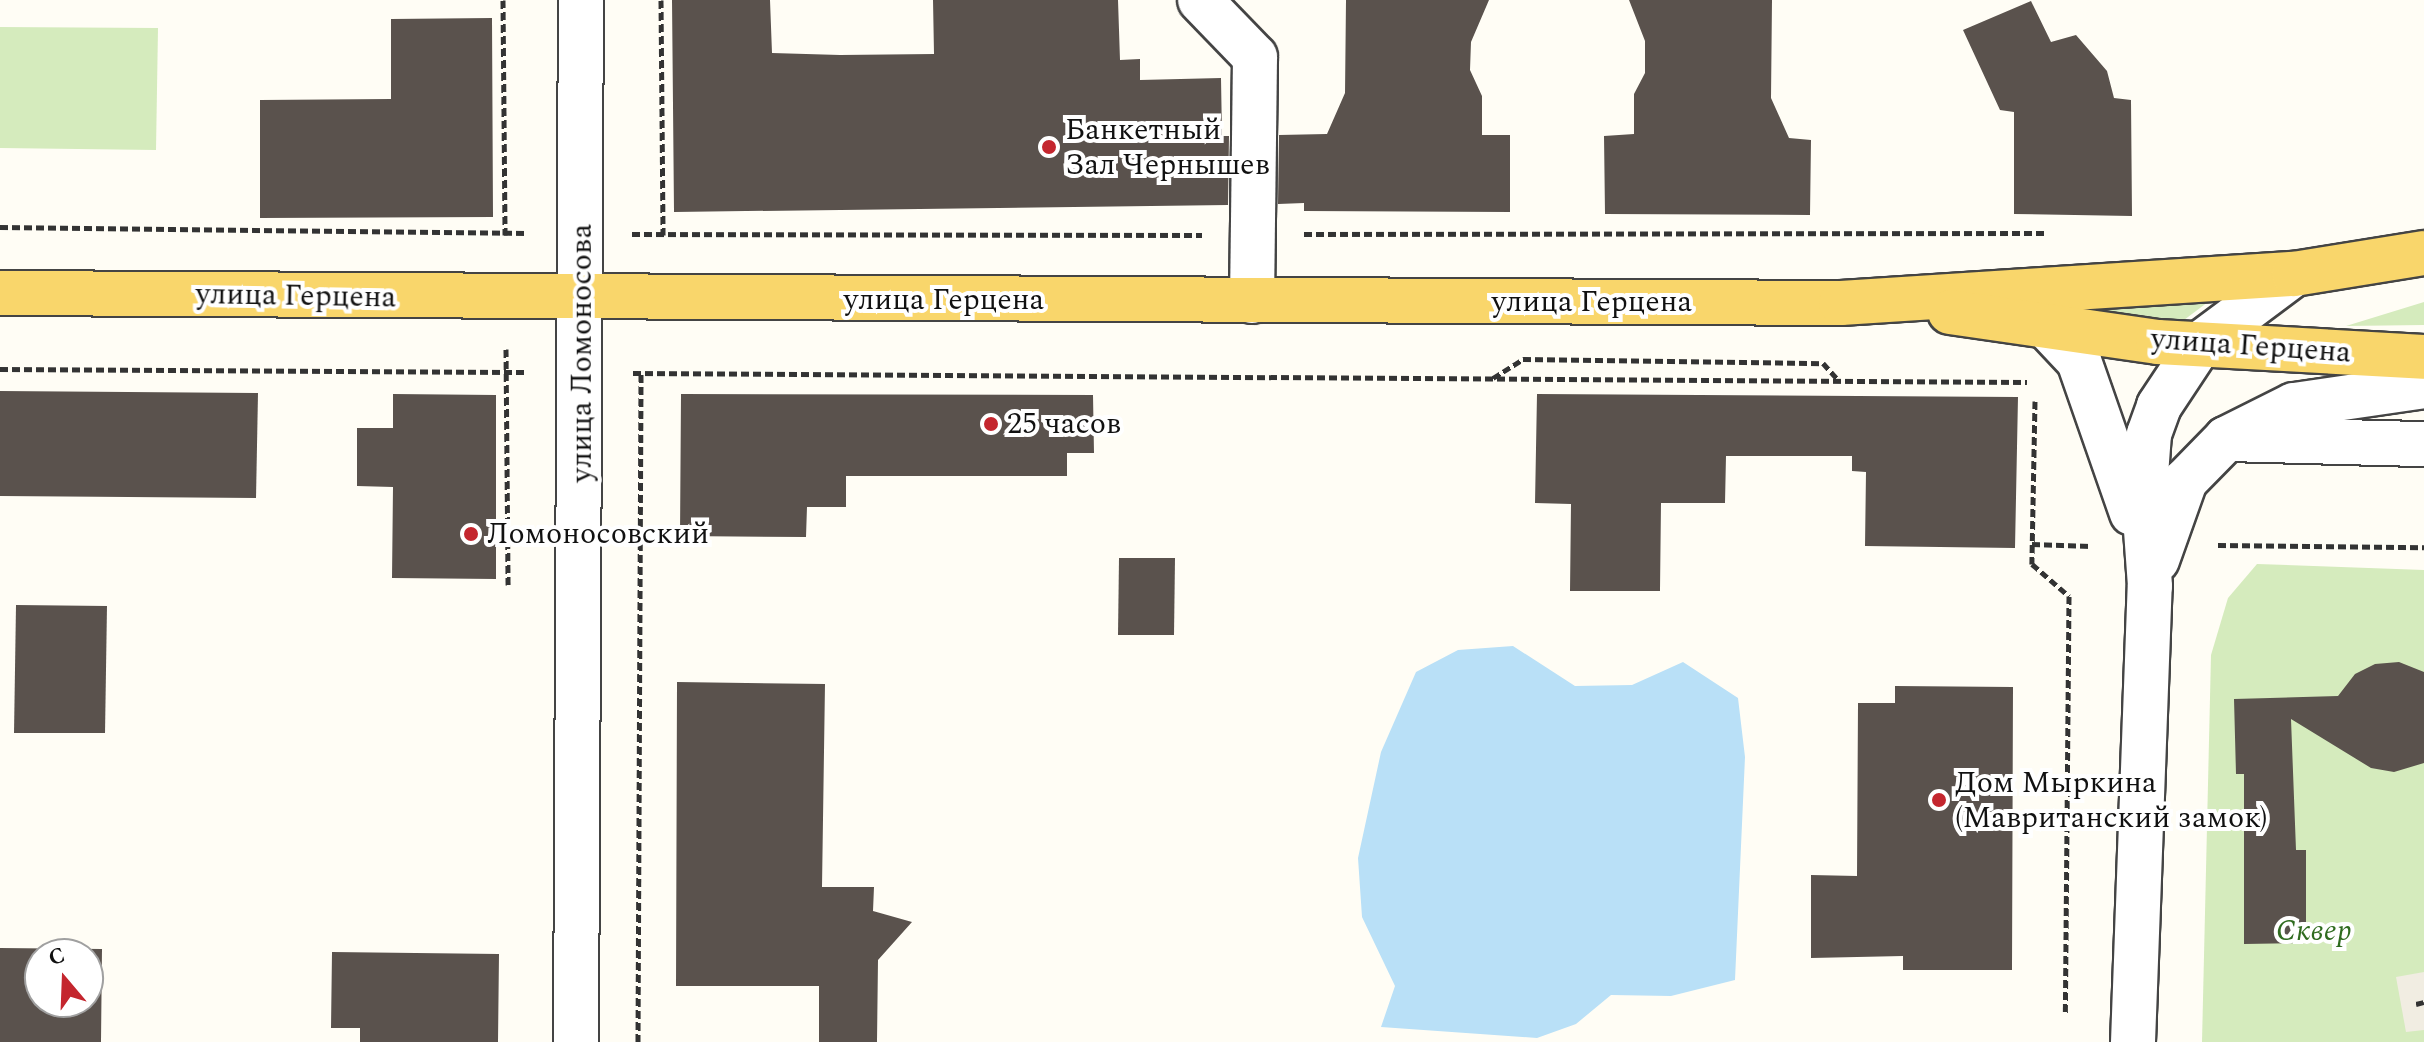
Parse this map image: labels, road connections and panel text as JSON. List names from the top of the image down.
{
  "streets": {
    "main road": ["улица Герцена"],
    "street": ["улица Ломоносова"]
  },
  "crossings": [
    ["улица Герцена", "улица Ломоносова"]
  ],
  "parks": ["Сквер"],
  "places": [
    "Банкетный Зал Чернышев",
    "25 часов",
    "Ломоносовский",
    "Дом Мыркина (Мавританский замок)"
  ],
  "north": "top"
}
